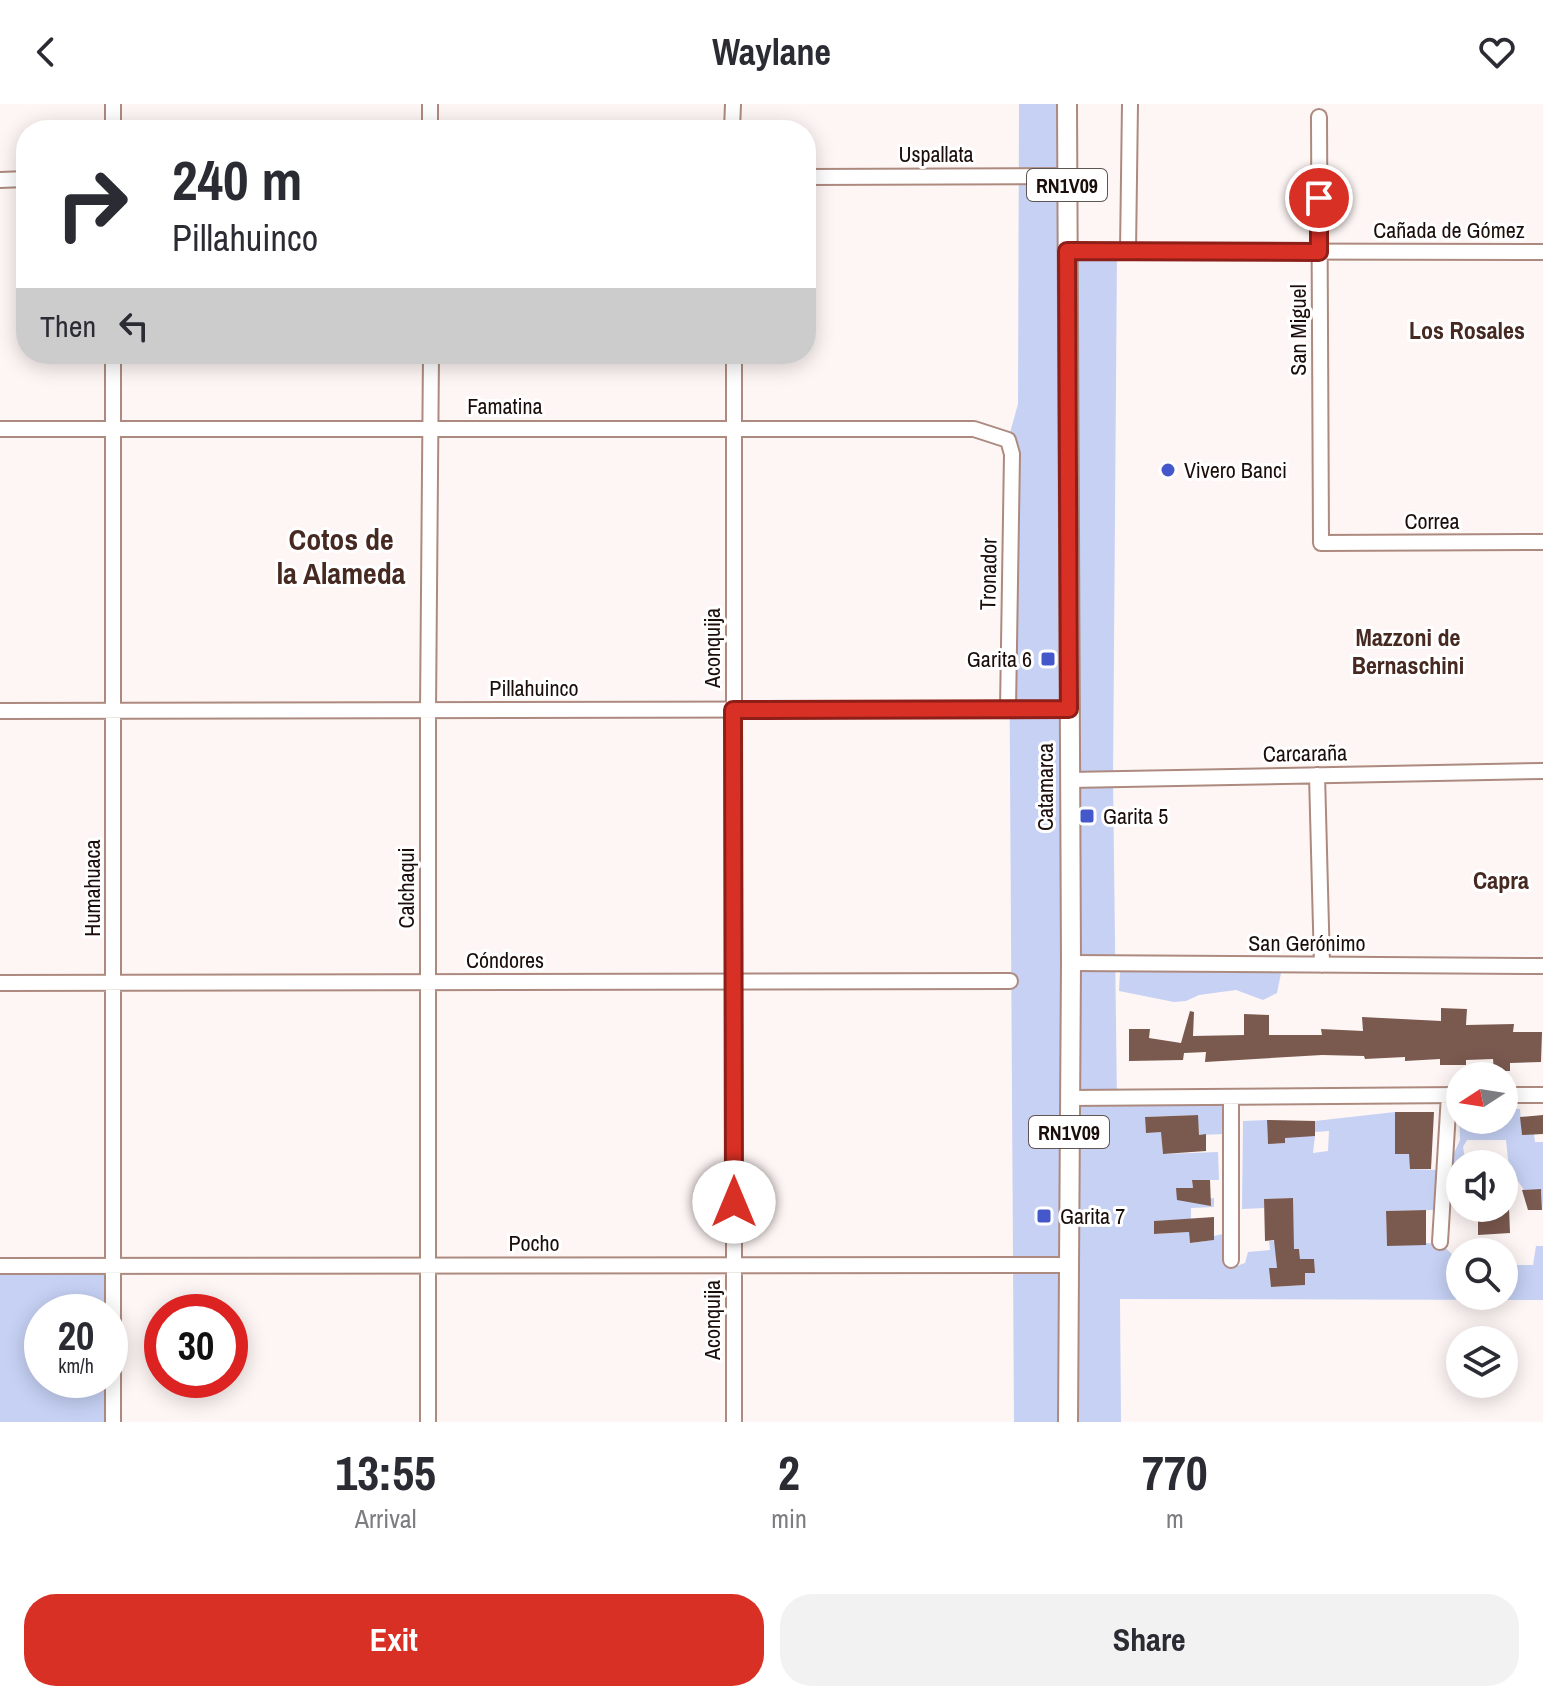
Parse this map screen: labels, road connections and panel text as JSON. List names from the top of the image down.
{
  "streets": {
    "main road": ["RN1V09", "Catamarca"],
    "street": [
      "Uspallata",
      "Cañada de Gómez",
      "San Miguel",
      "Famatina",
      "Correa",
      "Tronador",
      "Aconquija",
      "Pillahuinco",
      "Carcaraña",
      "Humahuaca",
      "Calchaqui",
      "San Gerónimo",
      "Cóndores",
      "Pocho"
    ]
  },
  "crossings": [
    ["Uspallata", "Catamarca"],
    ["Cañada de Gómez", "San Miguel"],
    ["Cañada de Gómez", "Catamarca"],
    ["San Miguel", "Correa"],
    ["Famatina", "Tronador"],
    ["Famatina", "Aconquija"],
    ["Famatina", "Humahuaca"],
    ["Famatina", "Calchaqui"],
    ["Tronador", "Pillahuinco"],
    ["Aconquija", "Pillahuinco"],
    ["Aconquija", "Cóndores"],
    ["Aconquija", "Pocho"],
    ["Pillahuinco", "Catamarca"],
    ["Pillahuinco", "Humahuaca"],
    ["Pillahuinco", "Calchaqui"],
    ["Carcaraña", "Catamarca"],
    ["Catamarca", "San Gerónimo"],
    ["Catamarca", "Pocho"],
    ["Humahuaca", "Cóndores"],
    ["Humahuaca", "Pocho"],
    ["Calchaqui", "Cóndores"],
    ["Calchaqui", "Pocho"]
  ],
  "districts": [
    "Los Rosales",
    "Cotos de la Alameda",
    "Mazzoni de Bernaschini",
    "Capra"
  ],
  "places": {
    "other": ["Vivero Banci"],
    "transit": ["Garita 6", "Garita 5", "Garita 7"]
  },
  "north": "left",
  "page": {
    "header": "Waylane",
    "turn": ["240 m", "Pillahuinco"],
    "then": "Then",
    "speed": "20 km/h",
    "limit": "30",
    "eta": [
      "13:55",
      "Arrival",
      "2",
      "min",
      "770",
      "m"
    ],
    "buttons": ["Exit", "Share"]
  }
}
